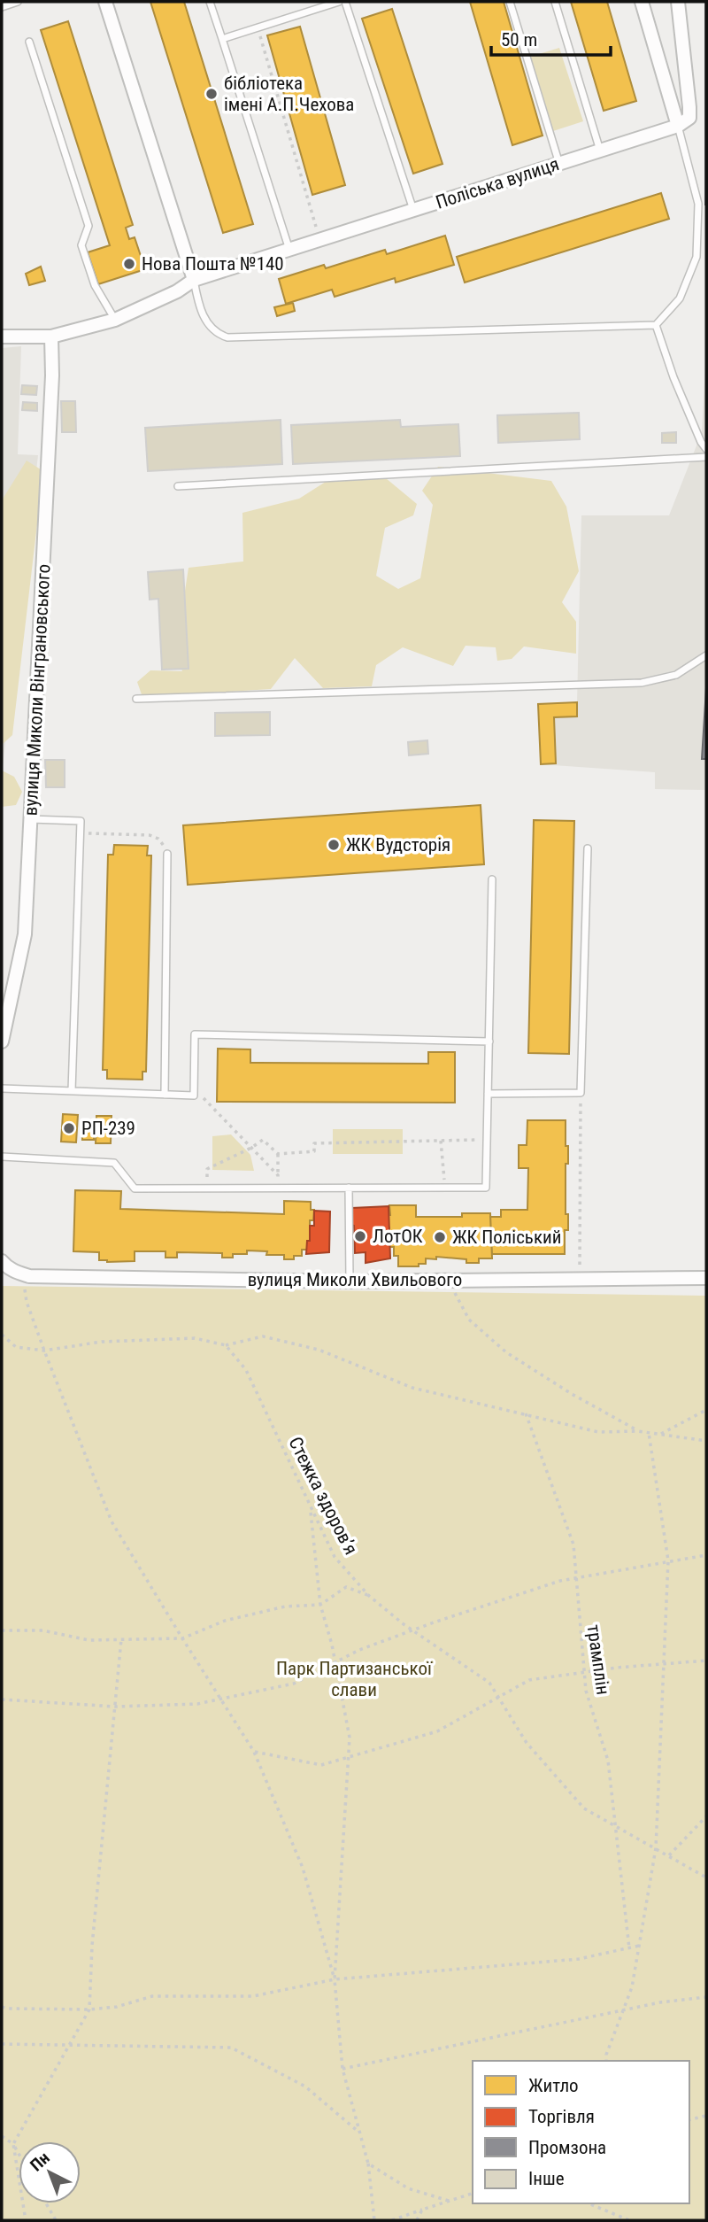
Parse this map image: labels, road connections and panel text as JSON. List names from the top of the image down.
{
  "streets": {
    "street": ["Поліська вулиця", "вулиця Миколи Вінграновського", "вулиця Миколи Хвильового"],
    "path": ["Стежка здоров’я", "трамплін"]
  },
  "crossings": [
    ["Поліська вулиця", "вулиця Миколи Вінграновського"],
    ["Стежка здоров’я", "трамплін"]
  ],
  "parks": ["Парк Партизанської слави"],
  "places": [
    "бібліотека імені А.П.Чехова",
    "Нова Пошта №140",
    "ЖК Вудсторія",
    "РП-239",
    "ЛотОК",
    "ЖК Поліський"
  ],
  "legend": [
    "Житло",
    "Торгівля",
    "Промзона",
    "Інше"
  ],
  "scale_bar": "50 m",
  "north": "top left"
}
